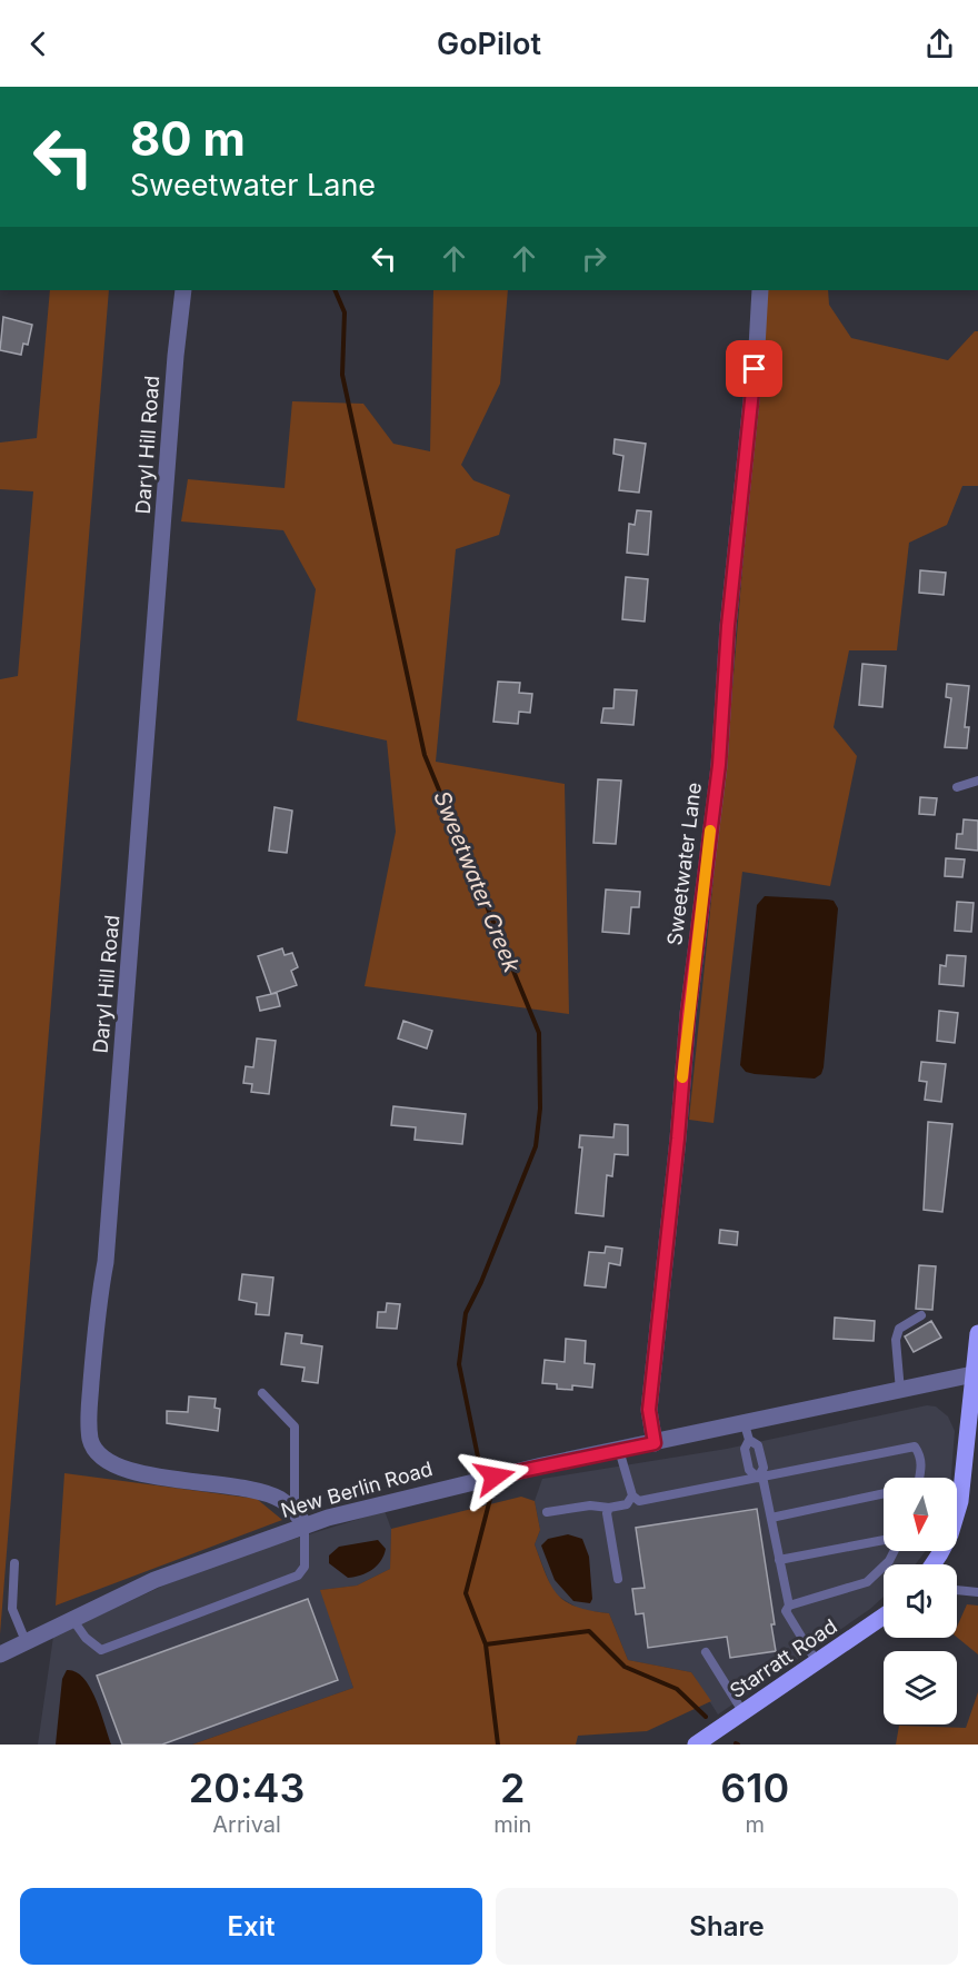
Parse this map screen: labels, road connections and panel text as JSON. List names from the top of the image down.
{
  "streets": {
    "main road": ["Starratt Road"],
    "street": ["Daryl Hill Road", "Sweetwater Lane", "New Berlin Road"]
  },
  "crossings": [
    ["Daryl Hill Road", "New Berlin Road"],
    ["Sweetwater Lane", "New Berlin Road"]
  ],
  "water": ["Sweetwater Creek"],
  "north": "bottom",
  "page": {
    "header": "GoPilot",
    "turn": ["80 m", "Sweetwater Lane"],
    "eta": [
      "20:43",
      "Arrival",
      "2",
      "min",
      "610",
      "m"
    ],
    "buttons": ["Exit", "Share"]
  }
}
